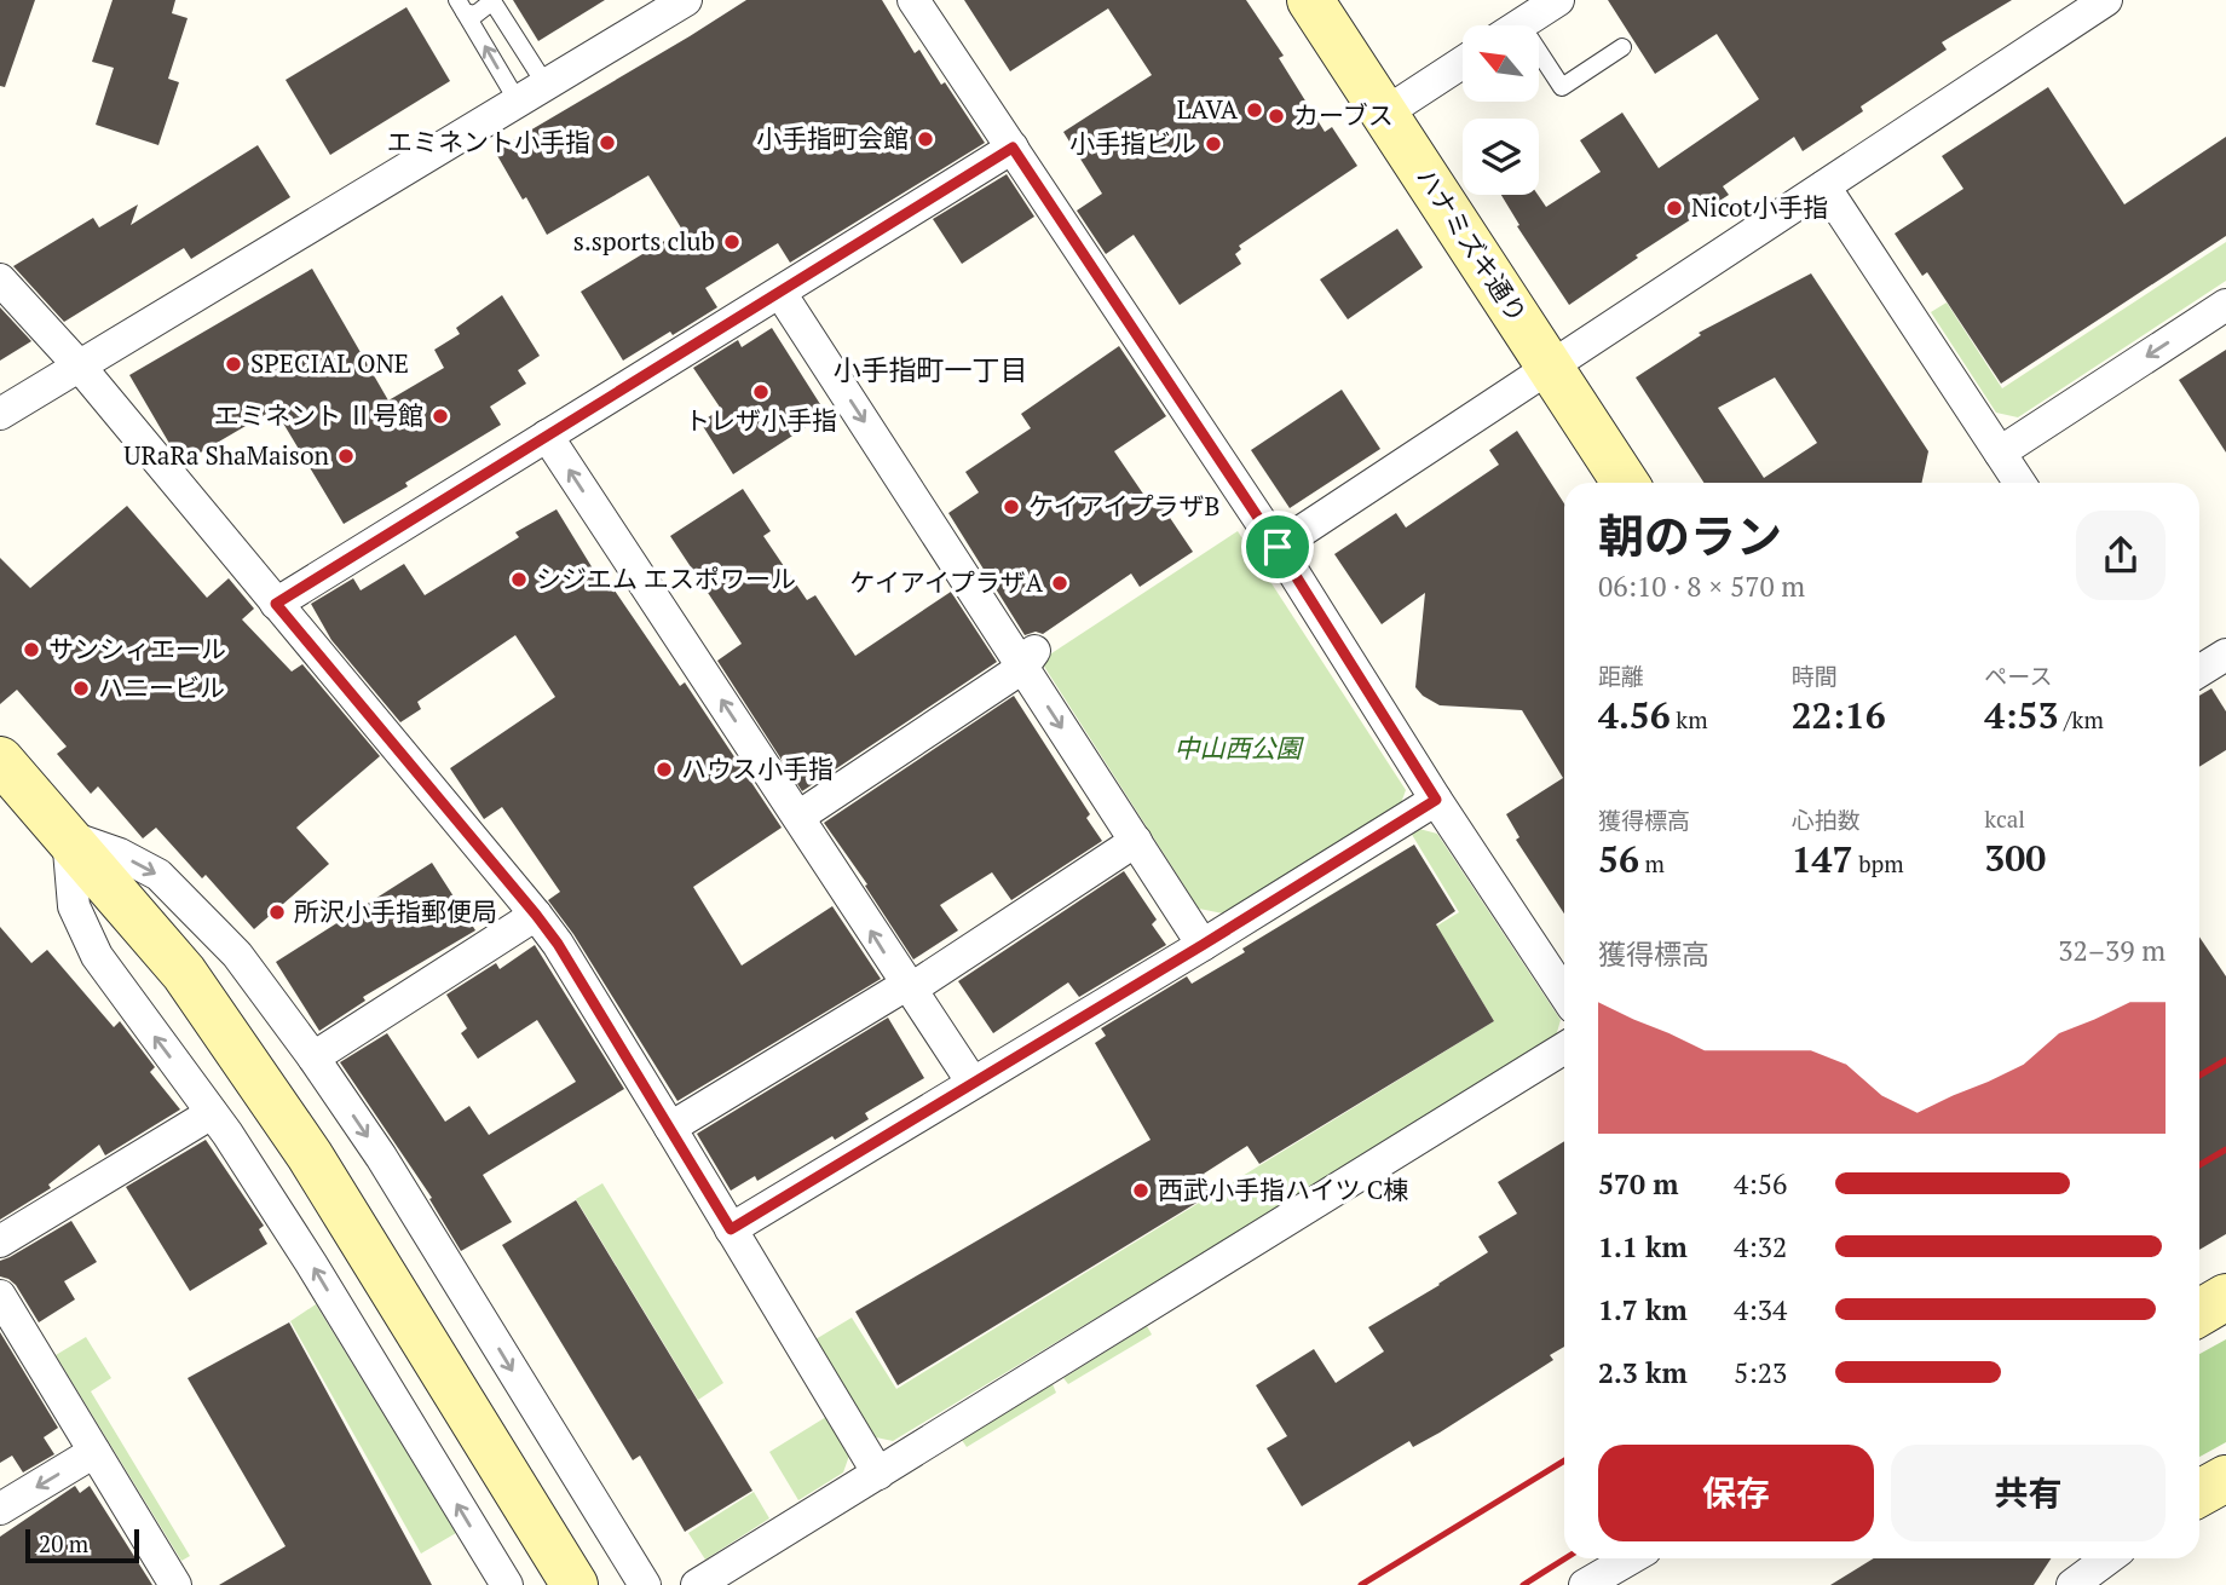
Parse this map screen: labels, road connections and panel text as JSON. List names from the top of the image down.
{
  "streets": {
    "street": ["ハナミズキ通り"]
  },
  "districts": ["小手指町一丁目"],
  "parks": ["中山西公園"],
  "places": [
    "LAVA",
    "カーブス",
    "小手指町会館",
    "エミネント小手指",
    "小手指ビル",
    "Nicot小手指",
    "s.sports club",
    "SPECIAL ONE",
    "トレザ小手指",
    "エミネント Ⅱ号館",
    "URaRa ShaMaison",
    "ケイアイプラザB",
    "シジエム エスポワール",
    "ケイアイプラザA",
    "サンシィエール",
    "ハニービル",
    "ハウス小手指",
    "所沢小手指郵便局",
    "西武小手指ハイツ C棟"
  ],
  "scale_bar": "20 m",
  "north": "top left",
  "page": {
    "heading": ["朝のラン", "06:10 · 8 × 570 m"],
    "stats": [
      ["距離", "4.56 km"],
      ["時間", "22:16"],
      ["ペース", "4:53 /km"],
      ["獲得標高", "56 m"],
      ["心拍数", "147 bpm"],
      ["kcal", "300"]
    ],
    "chart": ["獲得標高", "32–39 m"],
    "list": [
      {
        "name": "570 m",
        "note": "4:56"
      },
      {
        "name": "1.1 km",
        "note": "4:32"
      },
      {
        "name": "1.7 km",
        "note": "4:34"
      },
      {
        "name": "2.3 km",
        "note": "5:23"
      }
    ],
    "buttons": ["保存", "共有"],
    "scale": "20 m"
  }
}
